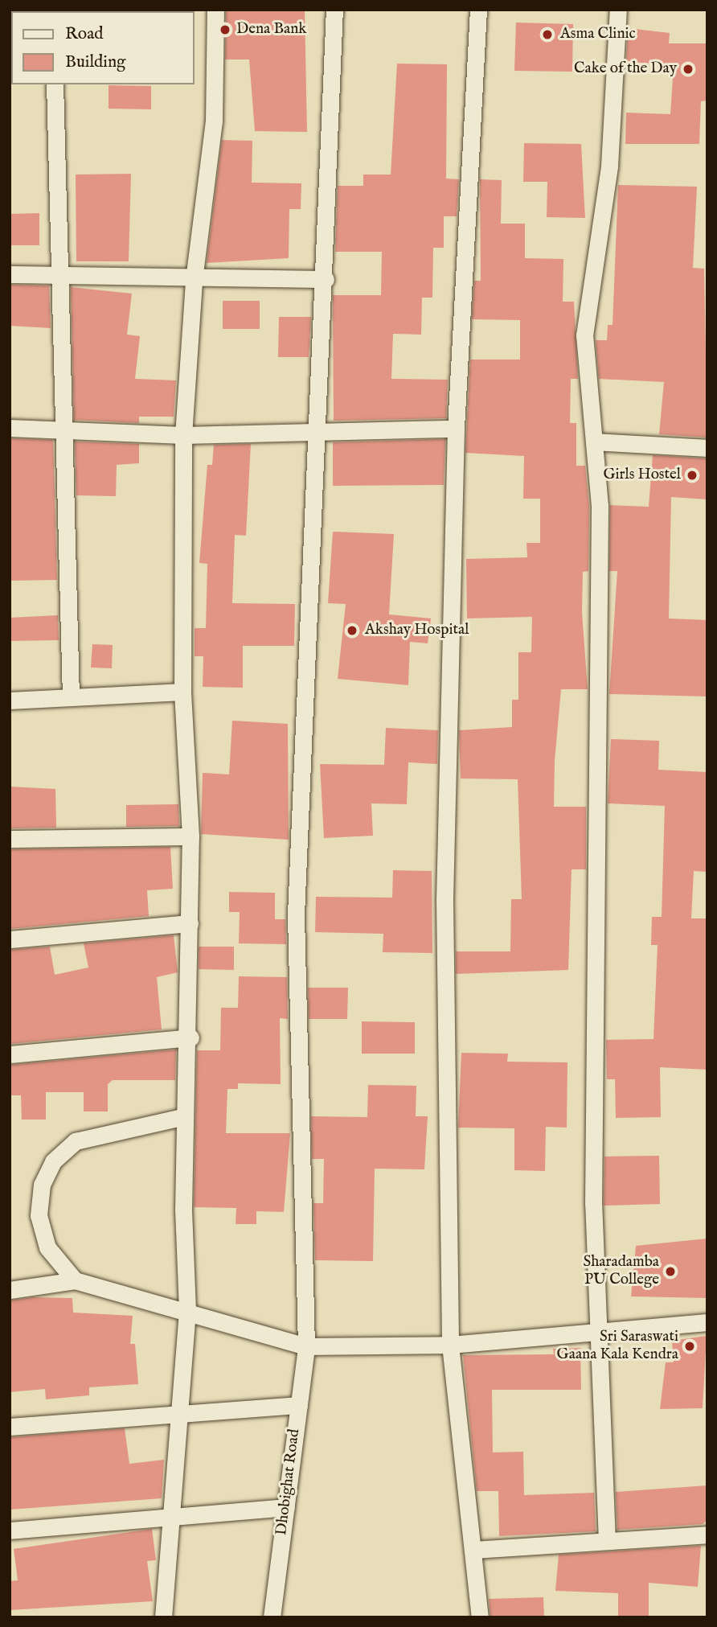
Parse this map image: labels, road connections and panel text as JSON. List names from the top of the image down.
{
  "streets": {
    "street": ["Dhobighat Road"]
  },
  "places": [
    "Dena Bank",
    "Asma Clinic",
    "Cake of the Day",
    "Girls Hostel",
    "Akshay Hospital",
    "Sharadamba PU College",
    "Sri Saraswati Gaana Kala Kendra"
  ],
  "legend": ["Road", "Building"]
}
